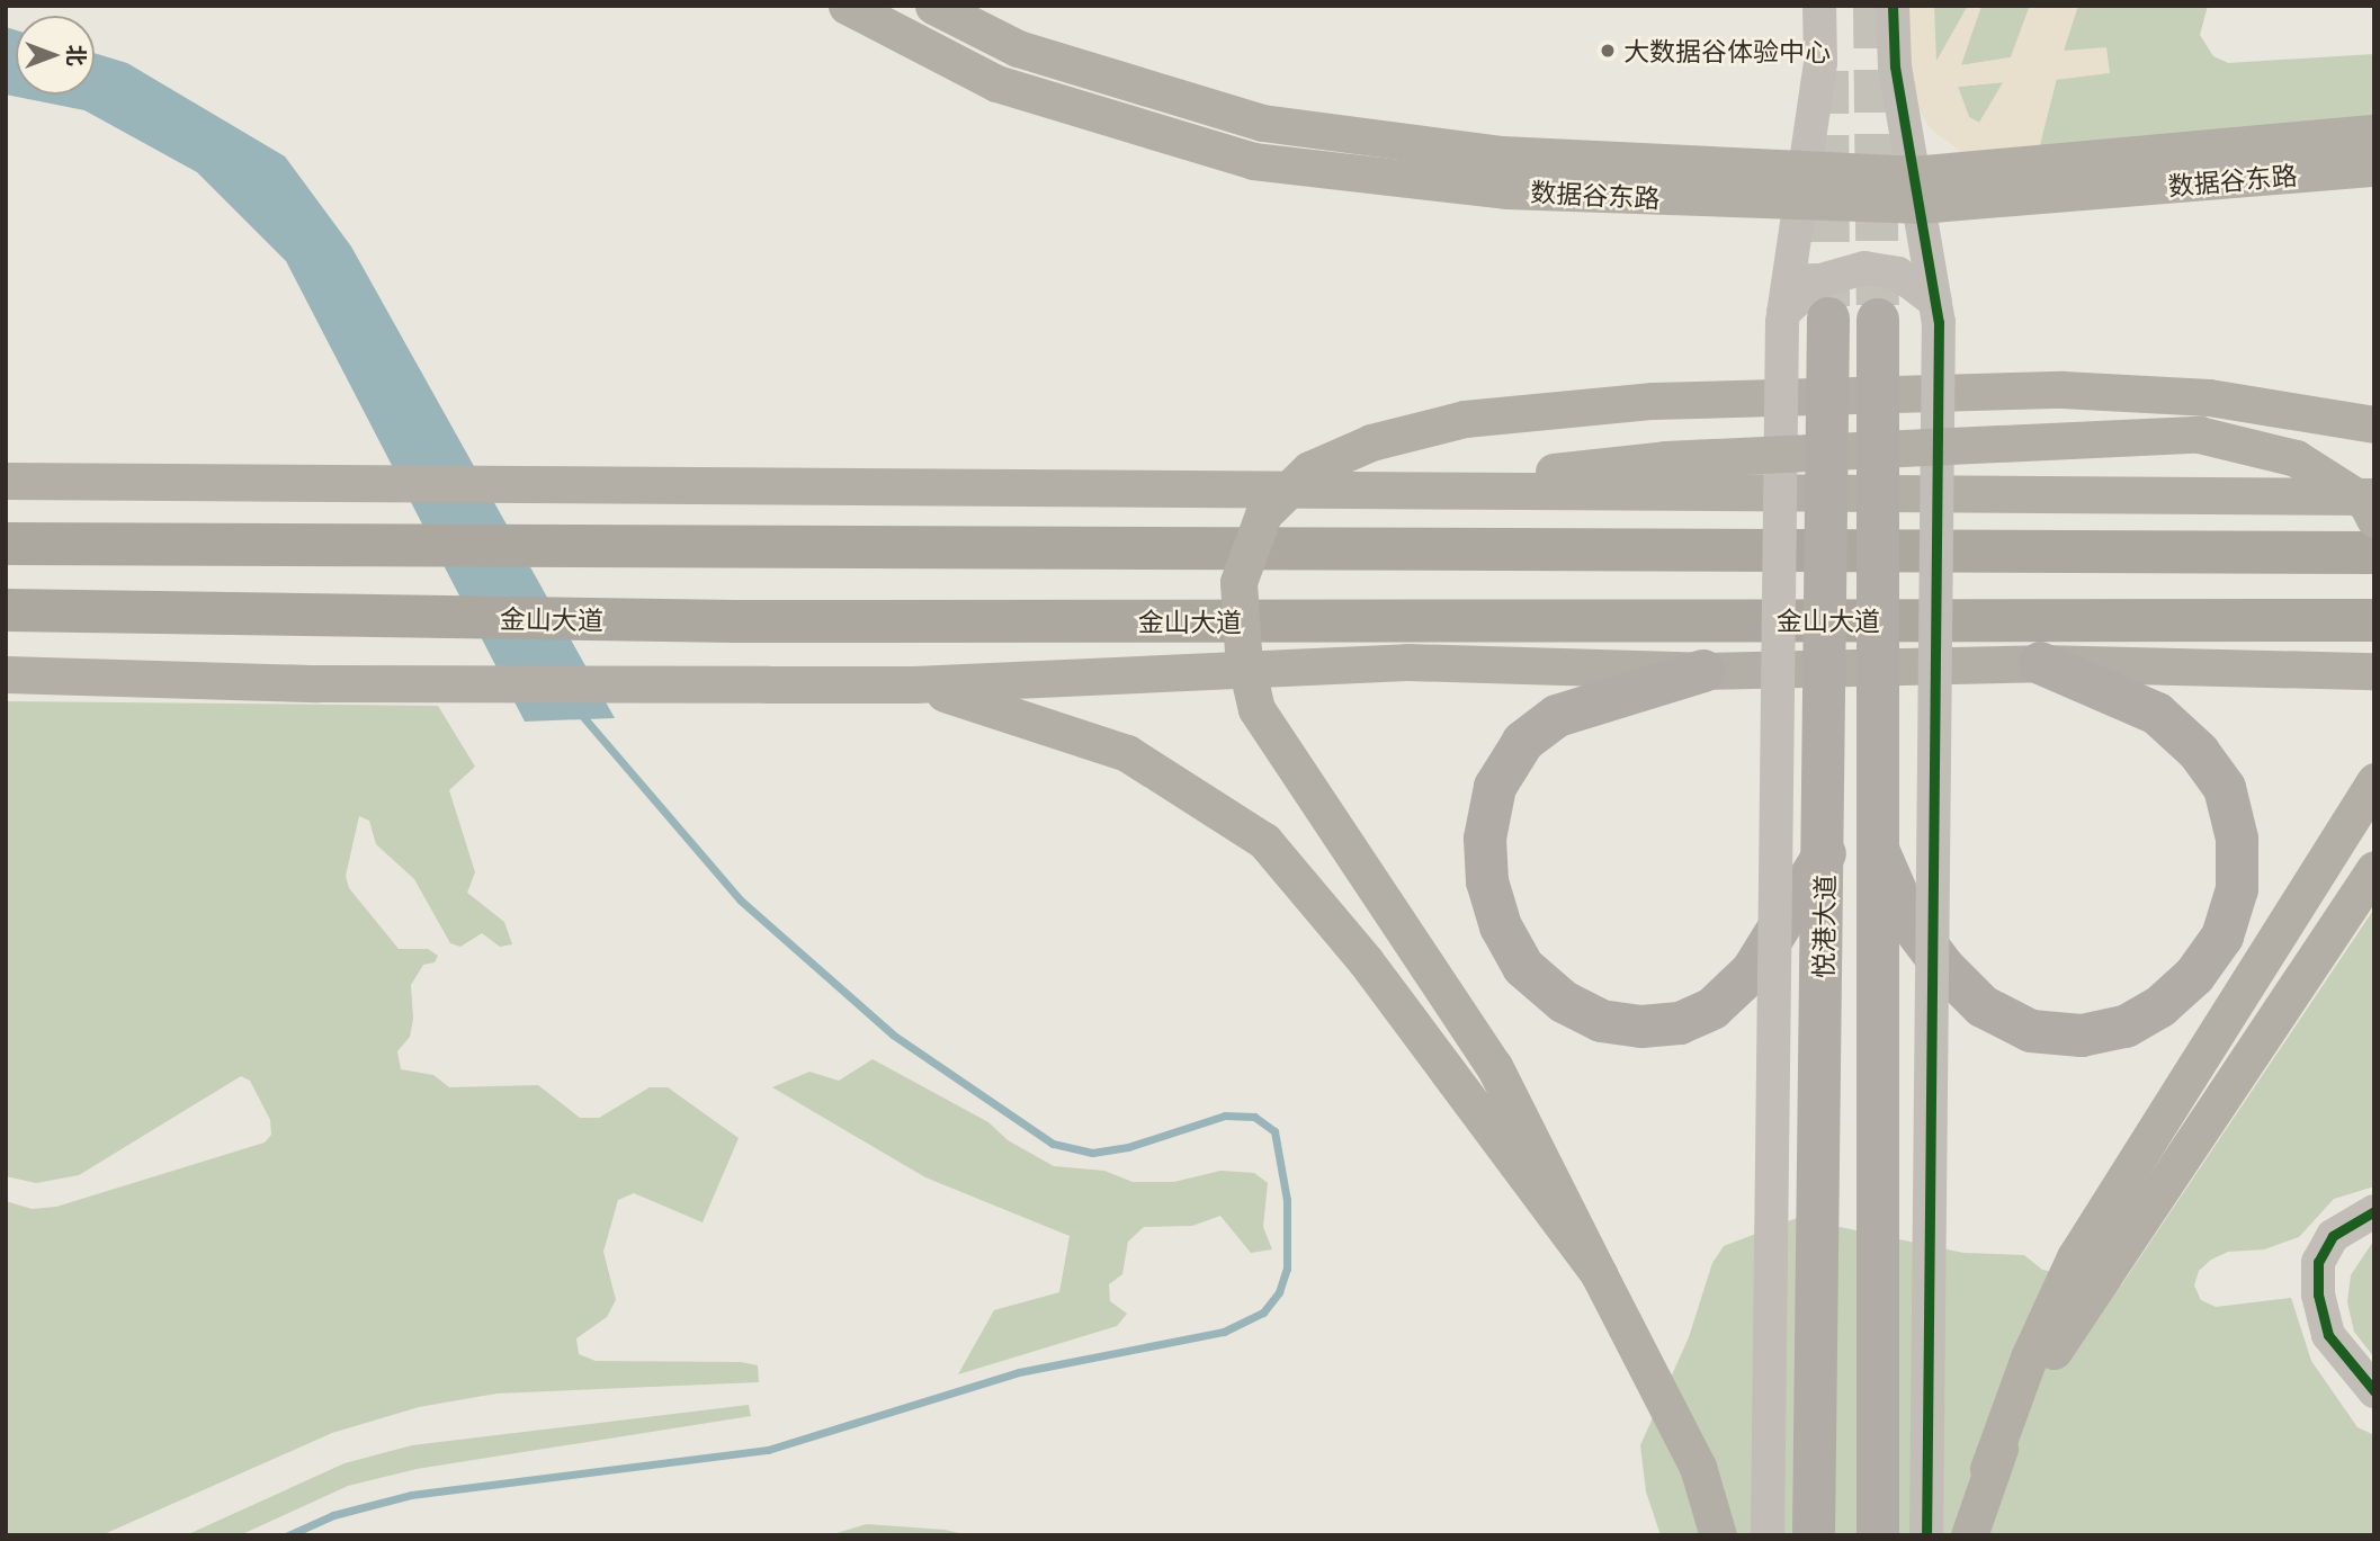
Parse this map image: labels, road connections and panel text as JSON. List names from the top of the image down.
{
  "streets": {
    "highway": ["金山大道"],
    "main road": ["数据谷东路", "悦港大道"]
  },
  "places": ["大数据谷体验中心"],
  "north": "right"
}
